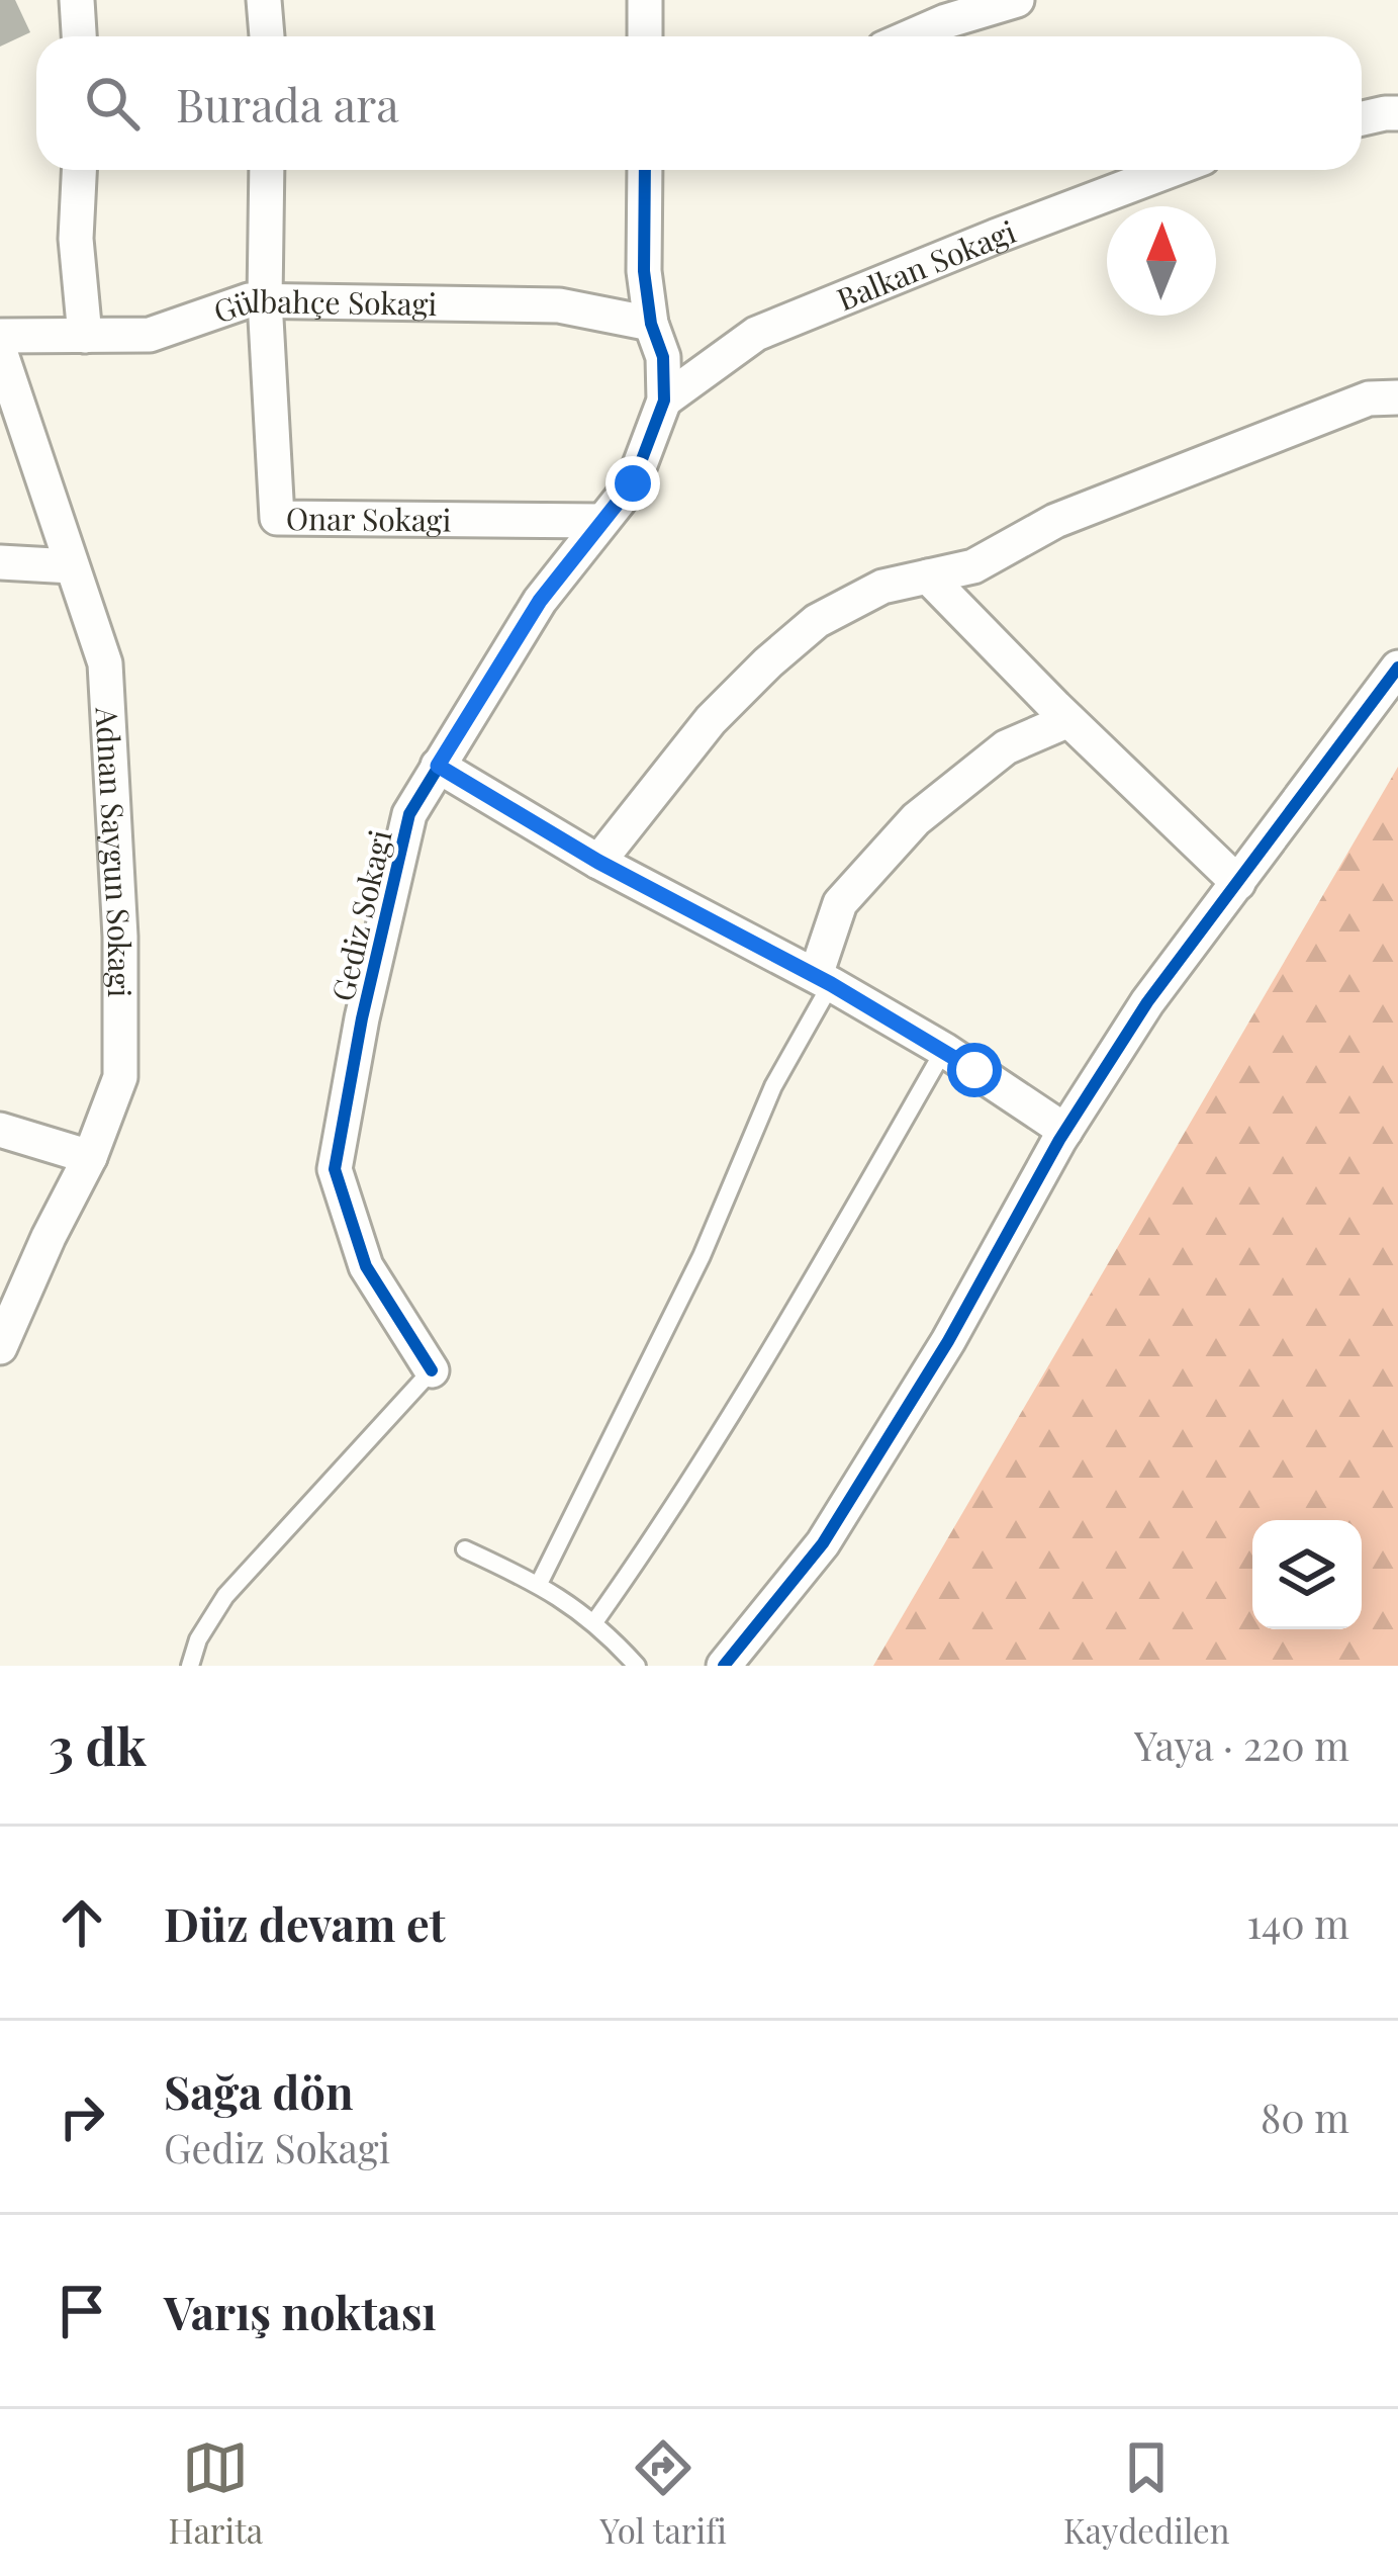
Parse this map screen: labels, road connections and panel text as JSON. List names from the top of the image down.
{
  "streets": {
    "street": [
      "Balkan Sokagi",
      "Gülbahçe Sokagi",
      "Onar Sokagi",
      "Adnan Saygun Sokagi",
      "Gediz Sokagi"
    ]
  },
  "crossings": [
    ["Balkan Sokagi", "Gediz Sokagi"],
    ["Gülbahçe Sokagi", "Onar Sokagi"],
    ["Gülbahçe Sokagi", "Gediz Sokagi"],
    ["Onar Sokagi", "Gediz Sokagi"]
  ],
  "north": "top",
  "page": {
    "search": "Burada ara",
    "heading": ["3 dk", "Yaya · 220 m"],
    "list": [
      ["Düz devam et", "140 m"],
      ["Sağa dön", "Gediz Sokagi", "80 m"],
      "Varış noktası"
    ],
    "nav": ["Harita", "Yol tarifi", "Kaydedilen"]
  }
}
